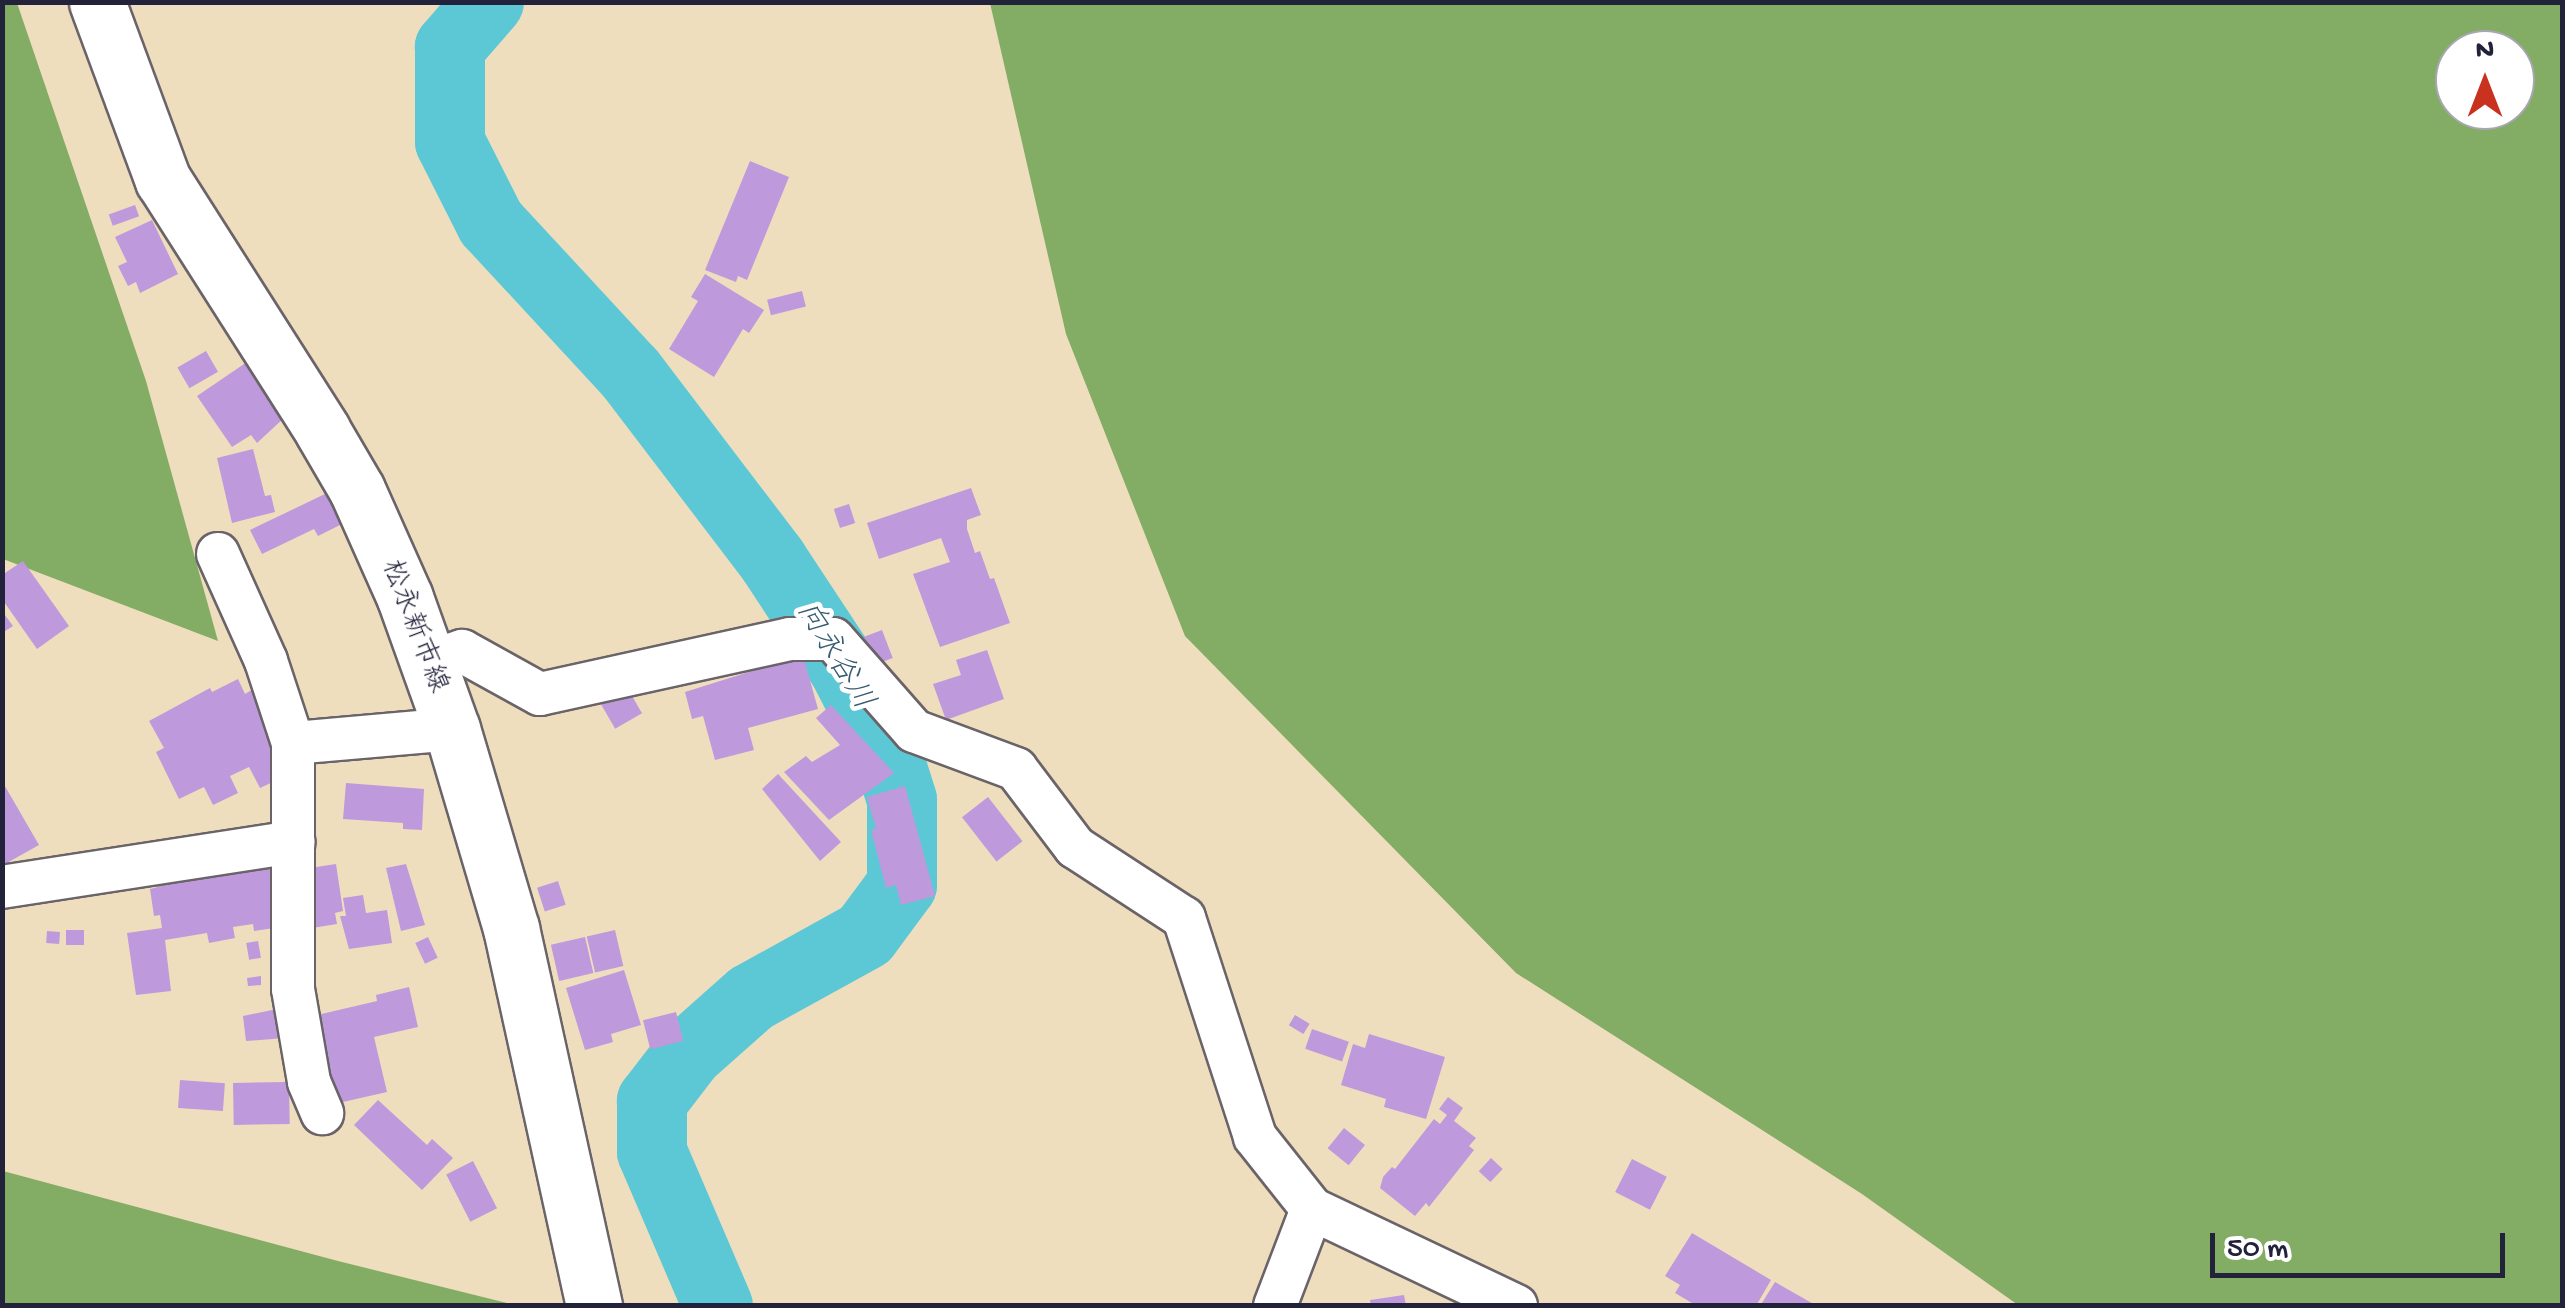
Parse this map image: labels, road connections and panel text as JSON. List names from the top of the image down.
{
  "streets": {
    "main road": ["松永新市線"]
  },
  "water": ["向永谷川"],
  "scale_bar": "50 m",
  "north": "top"
}
